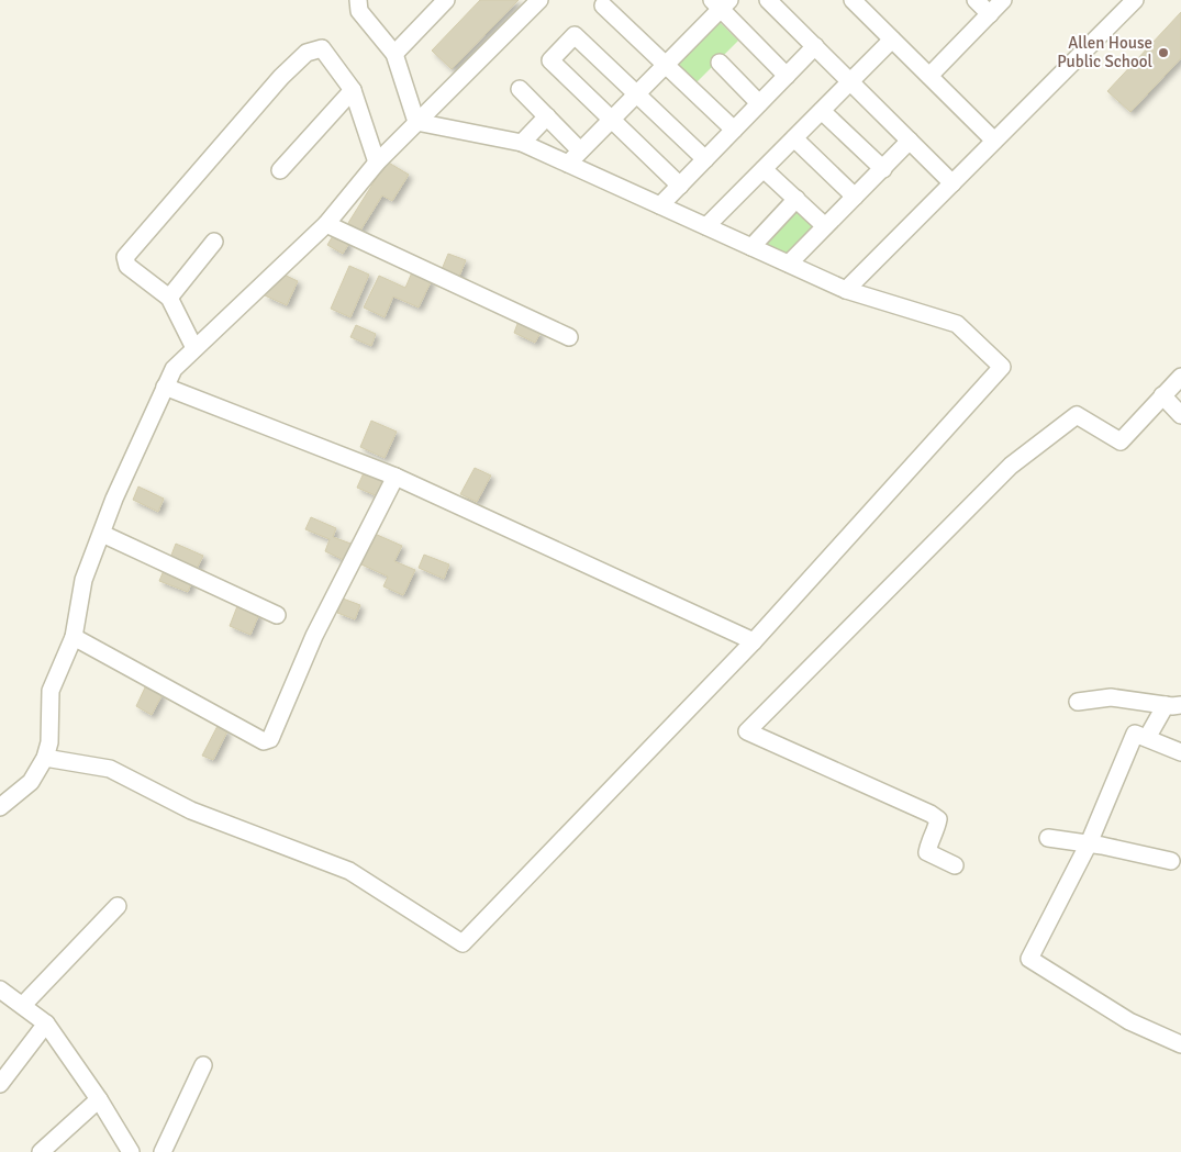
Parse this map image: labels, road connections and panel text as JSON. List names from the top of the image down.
{
  "places": ["Allen House Public School"]
}
